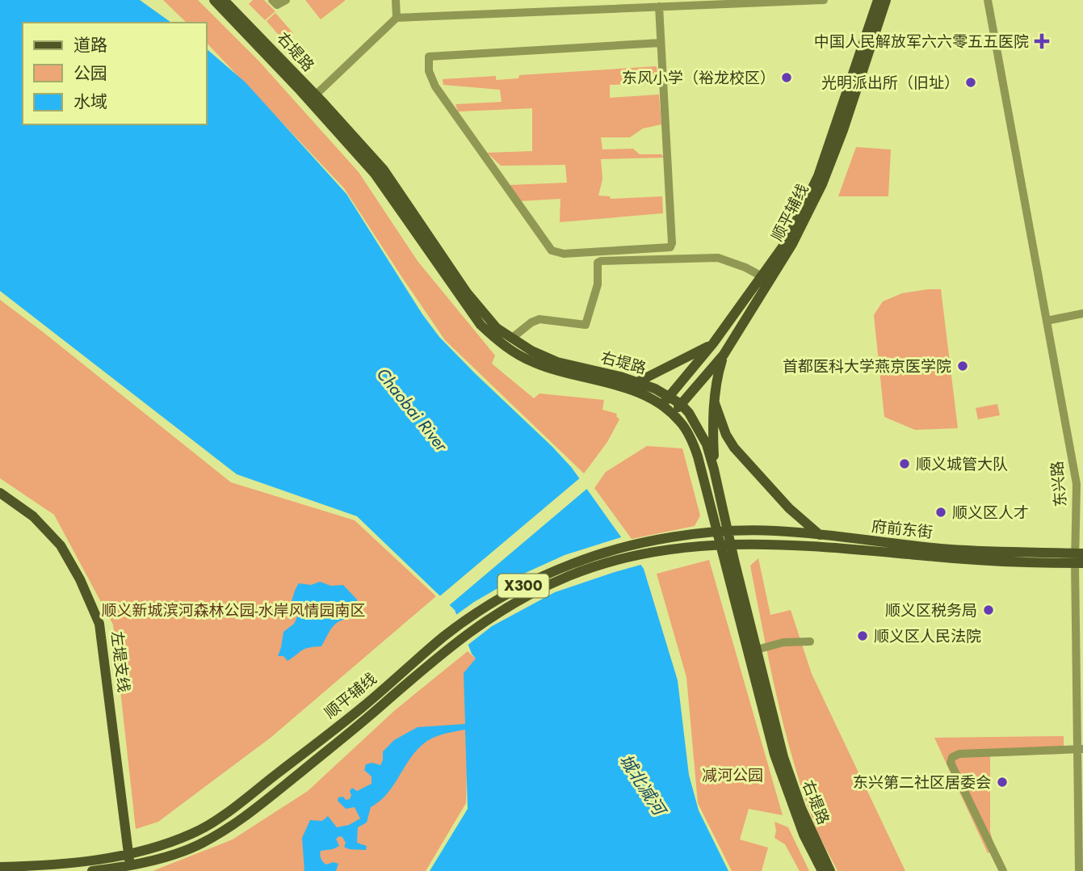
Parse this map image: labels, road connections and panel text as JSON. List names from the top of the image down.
{
  "streets": {
    "main road": [
      "右堤路",
      "顺平辅线",
      "府前东街",
      "X300",
      "左堤支线"
    ],
    "street": ["东兴路"]
  },
  "crossings": [
    ["右堤路", "顺平辅线"],
    ["右堤路", "府前东街"],
    ["顺平辅线", "府前东街"],
    ["顺平辅线", "左堤支线"],
    ["东兴路", "府前东街"]
  ],
  "water": ["Chaobai River", "城北减河"],
  "parks": ["顺义新城滨河森林公园-水岸风情园南区", "减河公园"],
  "places": {
    "health": ["中国人民解放军六六零五五医院"],
    "other": [
      "东风小学（裕龙校区）",
      "光明派出所（旧址）",
      "首都医科大学燕京医学院",
      "顺义城管大队",
      "顺义区人才",
      "顺义区税务局",
      "顺义区人民法院",
      "东兴第二社区居委会"
    ]
  },
  "legend": ["道路", "公园", "水域"]
}
